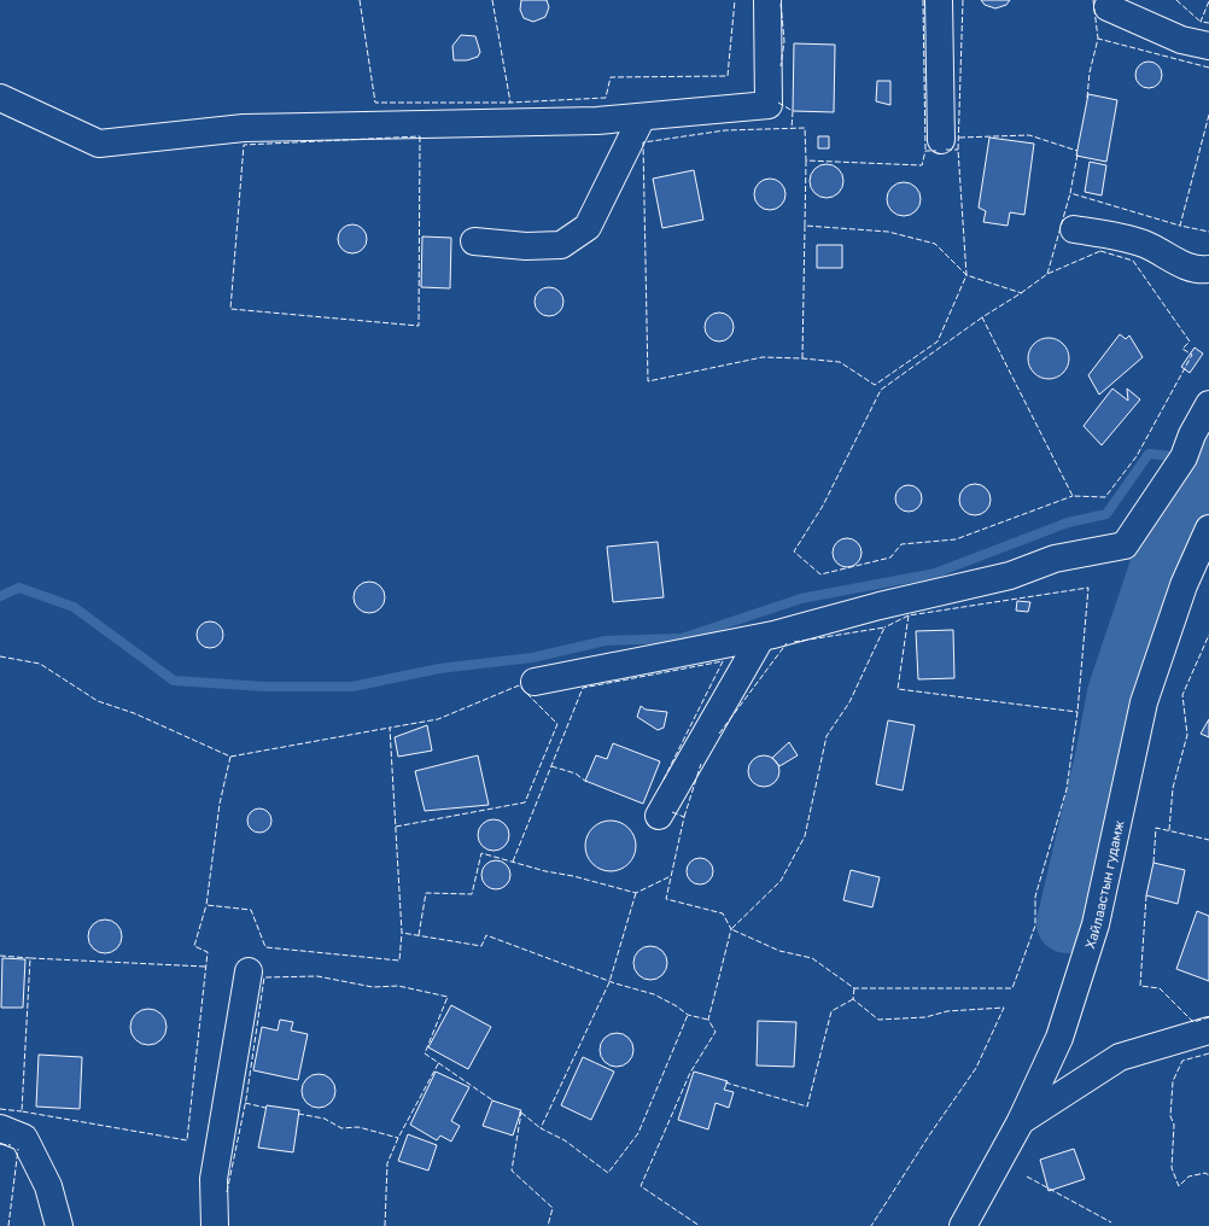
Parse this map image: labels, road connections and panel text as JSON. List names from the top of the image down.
{
  "streets": {
    "street": ["Хайлаастын гудамж"]
  }
}
